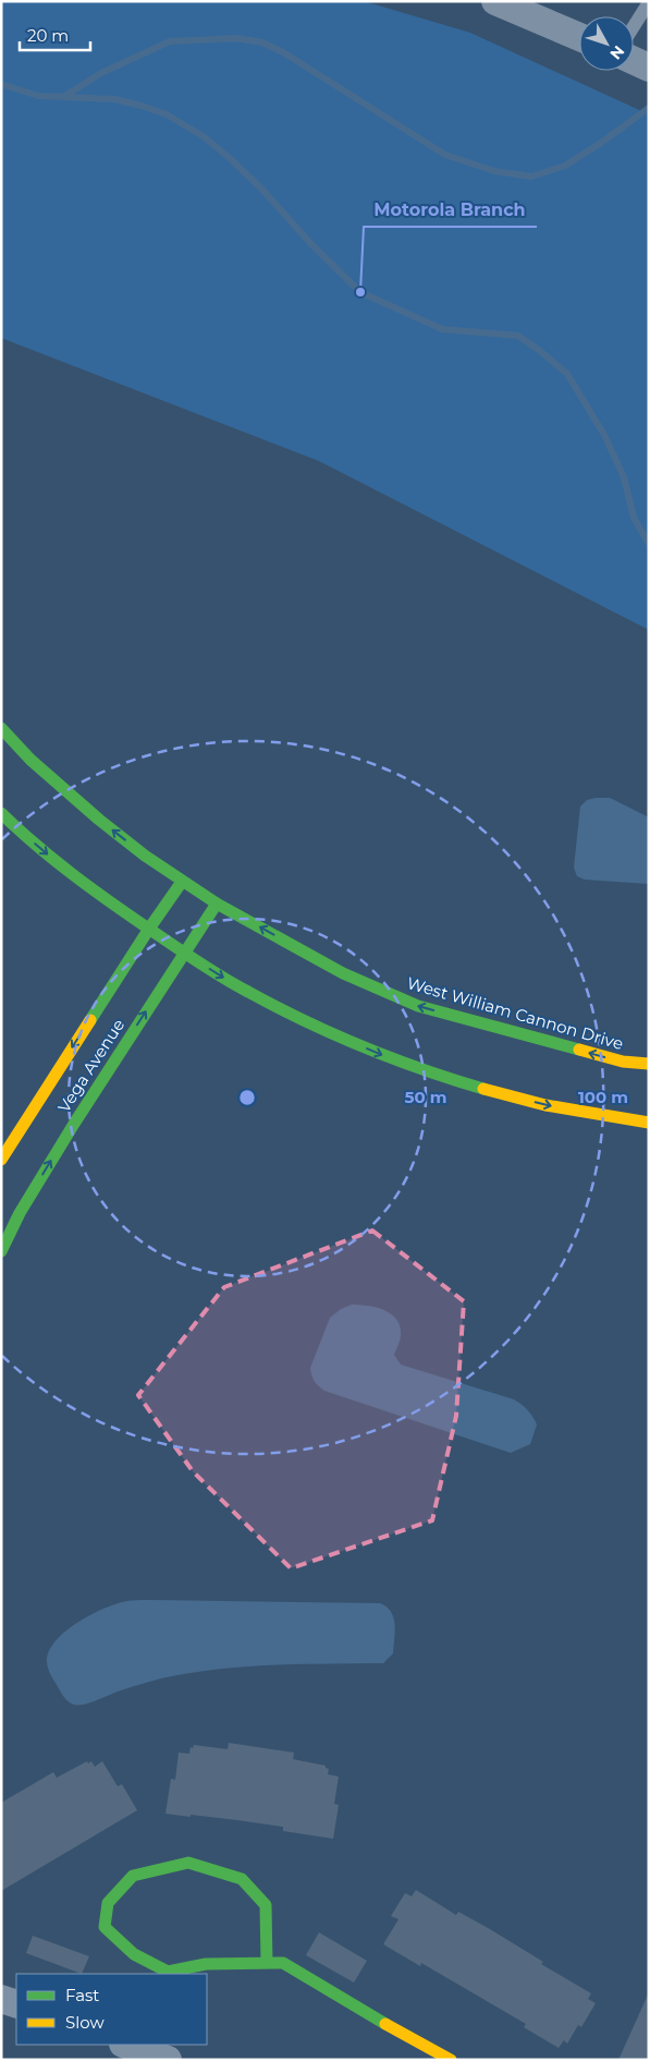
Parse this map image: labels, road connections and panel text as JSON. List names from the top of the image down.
{
  "streets": {
    "main road": ["West William Cannon Drive", "Vega Avenue"]
  },
  "crossings": [
    ["West William Cannon Drive", "Vega Avenue"]
  ],
  "places": ["Motorola Branch"],
  "legend": ["Fast", "Slow"],
  "scale_bar": "20 m",
  "north": "bottom right",
  "rings": ["50 m", "100 m"]
}
